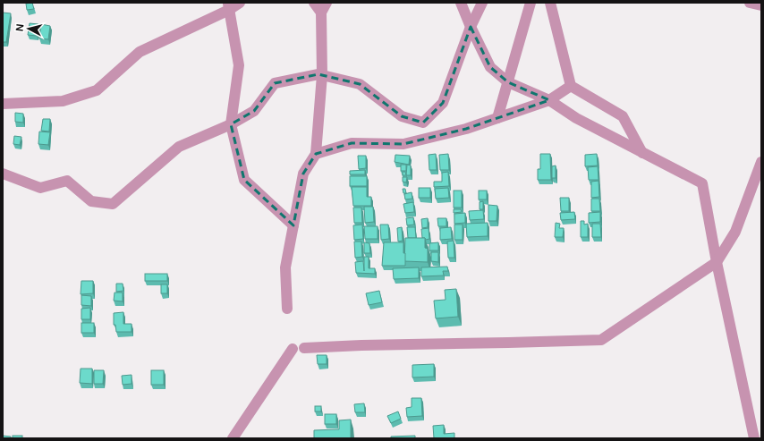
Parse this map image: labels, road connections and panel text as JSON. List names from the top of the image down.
{
  "north": "left"
}
